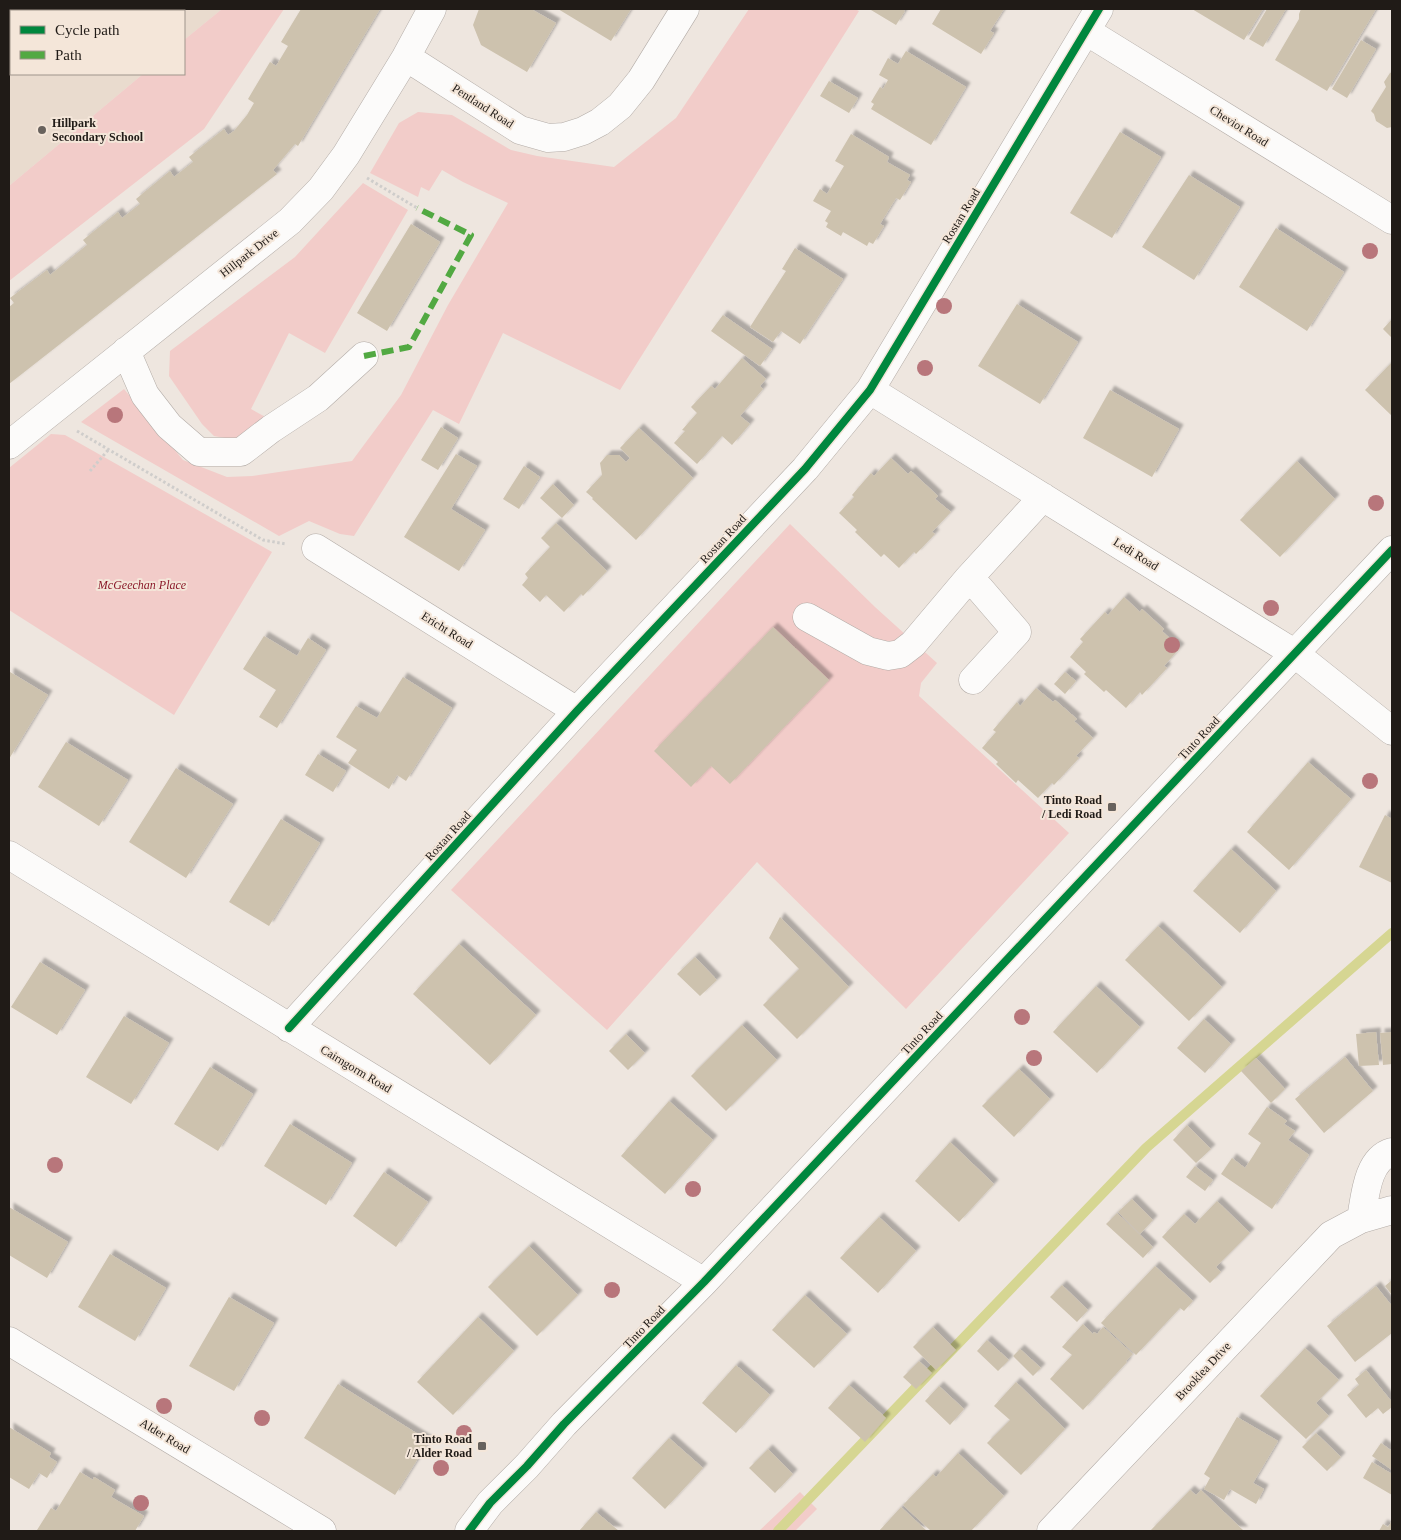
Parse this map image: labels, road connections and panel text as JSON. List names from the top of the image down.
{
  "streets": {
    "street": [
      "Pentland Road",
      "Cheviot Road",
      "Rostan Road",
      "Hillpark Drive",
      "Ledi Road",
      "Ericht Road",
      "Tinto Road",
      "Cairngorm Road",
      "Brooklea Drive",
      "Alder Road"
    ]
  },
  "crossings": [
    ["Pentland Road", "Hillpark Drive"],
    ["Cheviot Road", "Rostan Road"],
    ["Rostan Road", "Ledi Road"],
    ["Rostan Road", "Ericht Road"],
    ["Rostan Road", "Cairngorm Road"],
    ["Ledi Road", "Tinto Road"],
    ["Tinto Road", "Cairngorm Road"]
  ],
  "parks": ["McGeechan Place"],
  "places": {
    "other": ["Hillpark Secondary School"],
    "transit": ["Tinto Road / Ledi Road", "Tinto Road / Alder Road"]
  },
  "legend": ["Cycle path", "Path"]
}
